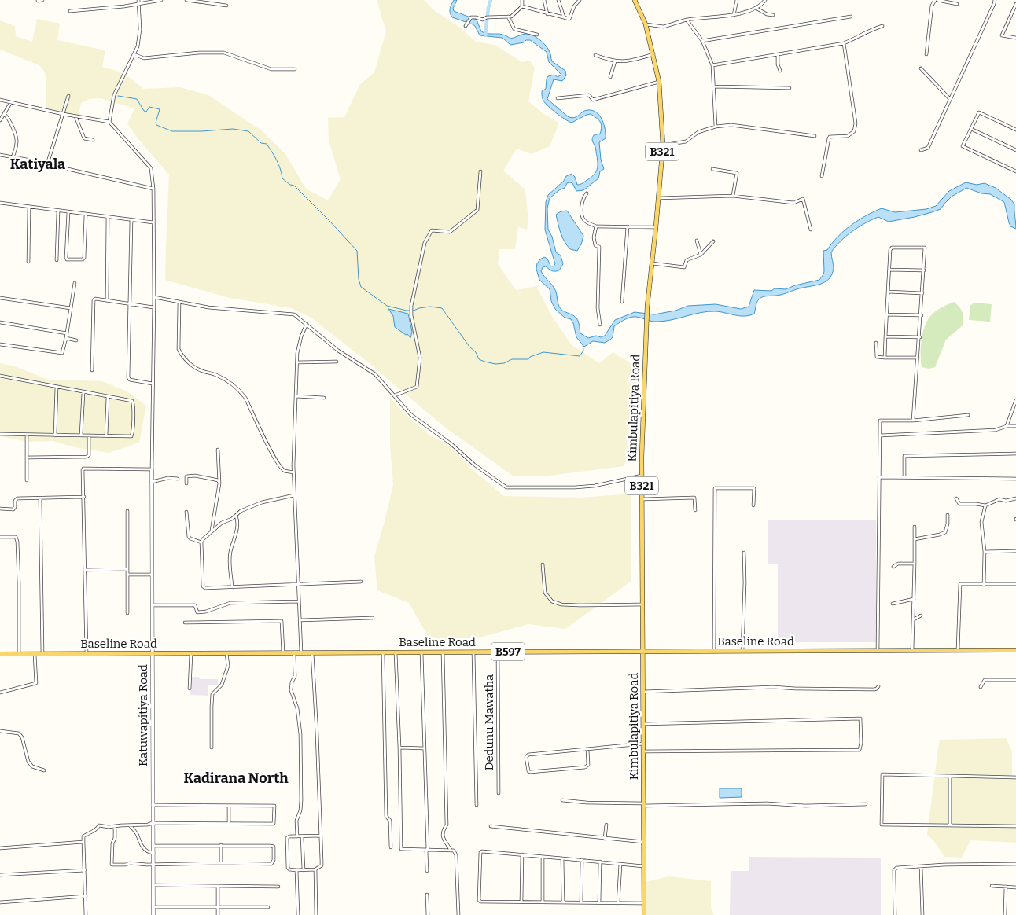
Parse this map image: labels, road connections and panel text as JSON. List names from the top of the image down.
{
  "streets": {
    "main road": [
      "B321",
      "Kimbulapitiya Road",
      "Baseline Road",
      "B597"
    ],
    "street": ["Katuwapitiya Road", "Dedunu Mawatha"]
  },
  "crossings": [
    ["Kimbulapitiya Road", "Baseline Road"],
    ["Baseline Road", "Katuwapitiya Road"],
    ["Baseline Road", "Dedunu Mawatha"]
  ],
  "districts": ["Katiyala", "Kadirana North"]
}
